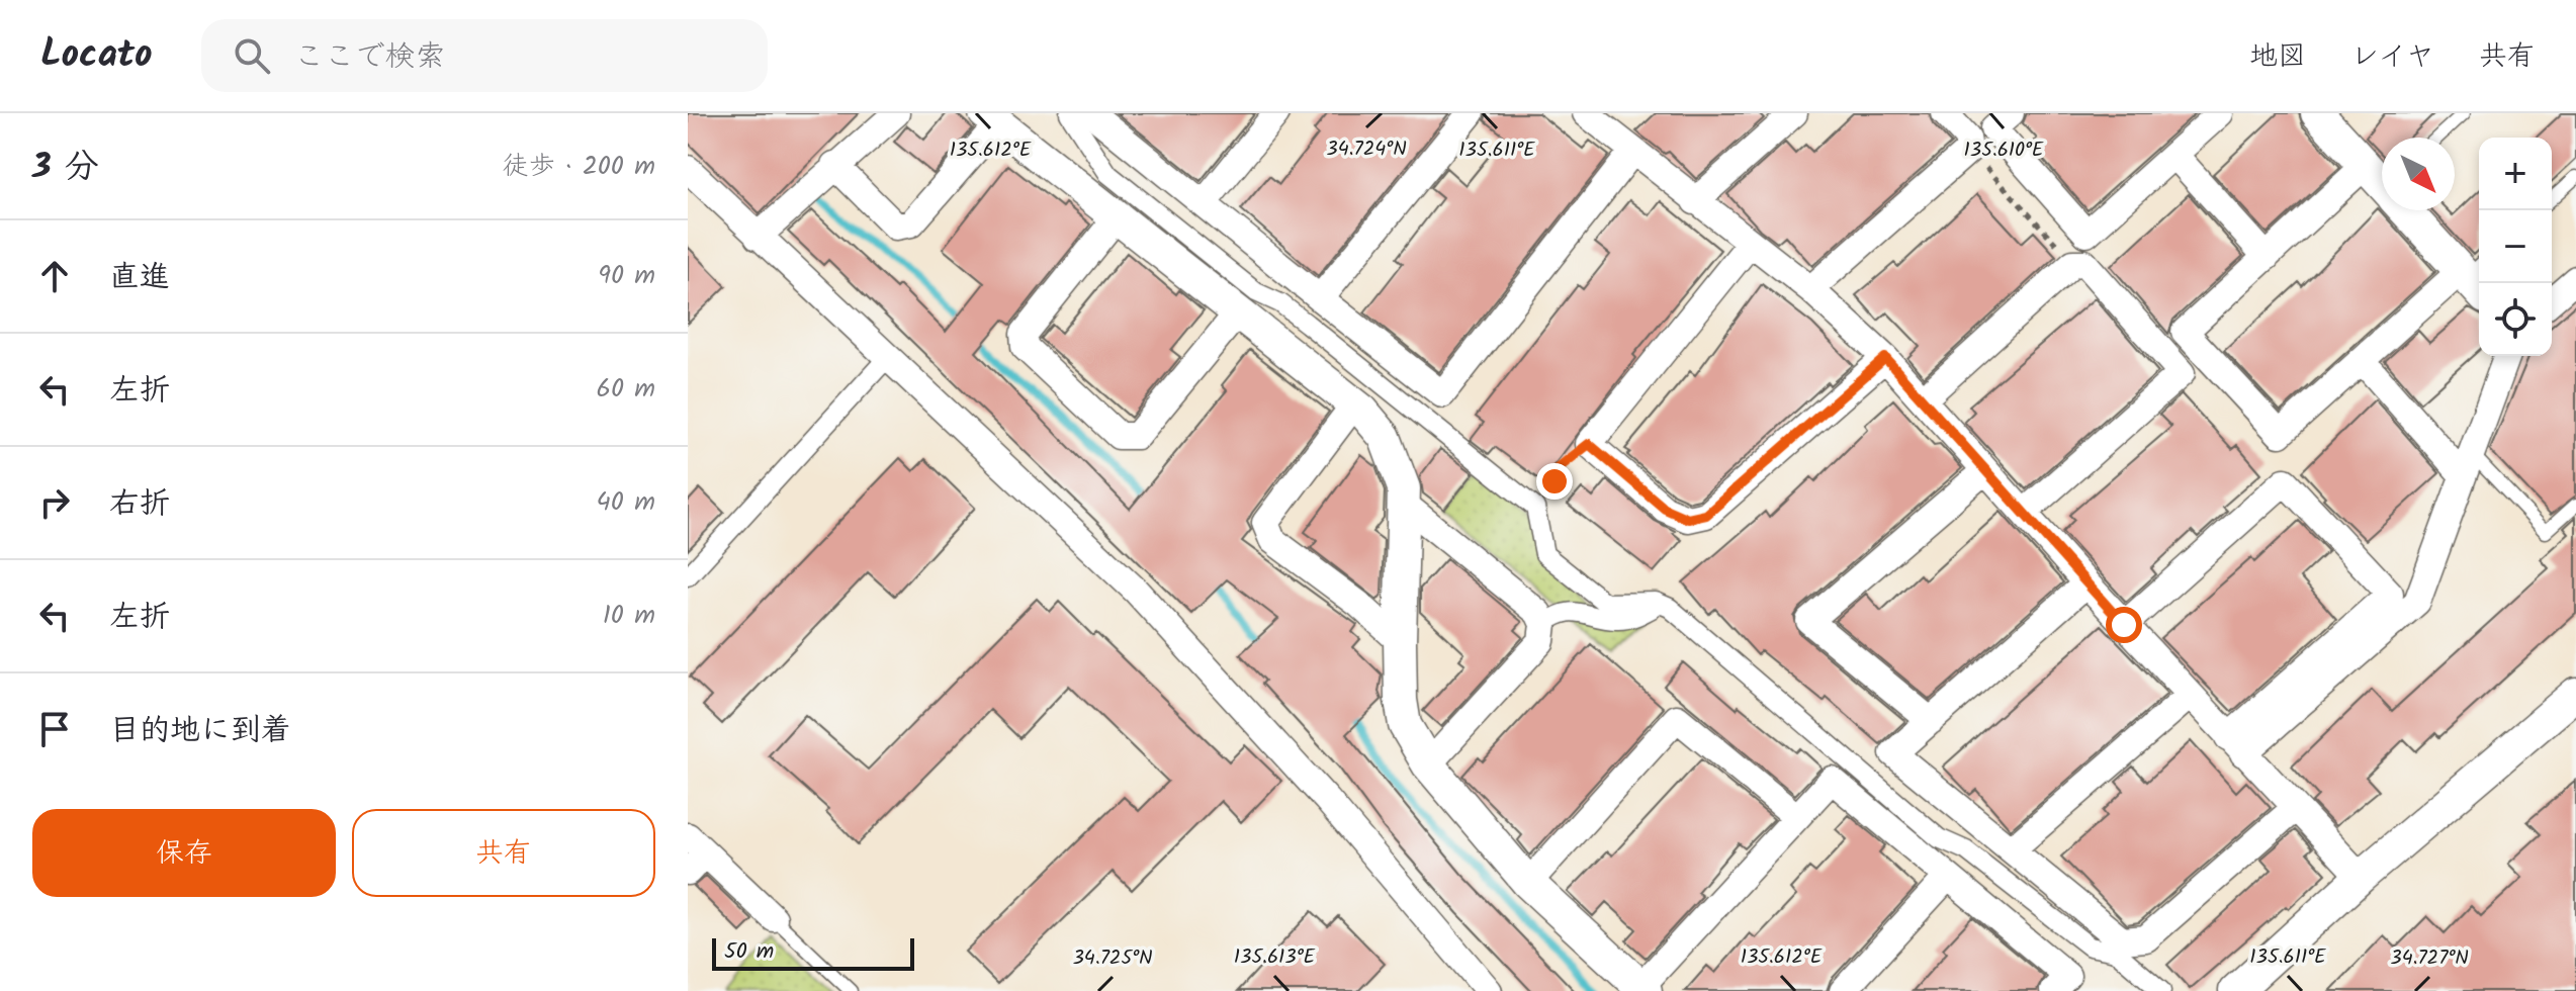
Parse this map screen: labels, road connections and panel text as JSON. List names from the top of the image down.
{
  "scale_bar": "50 m",
  "north": "bottom right",
  "page": {
    "header": "Locato",
    "search": "ここで検索",
    "nav": ["地図", "レイヤ", "共有"],
    "heading": ["3 分", "徒歩 · 200 m"],
    "map_buttons": ["+", "−"],
    "list": [
      ["直進", "90 m"],
      ["左折", "60 m"],
      ["右折", "40 m"],
      ["左折", "10 m"],
      "目的地に到着"
    ],
    "buttons": ["保存", "共有"],
    "scale": "50 m"
  },
  "coordinates": [
    "34.724°N",
    "135.612°E",
    "135.611°E",
    "135.610°E",
    "135.613°E",
    "34.725°N",
    "34.727°N"
  ]
}
